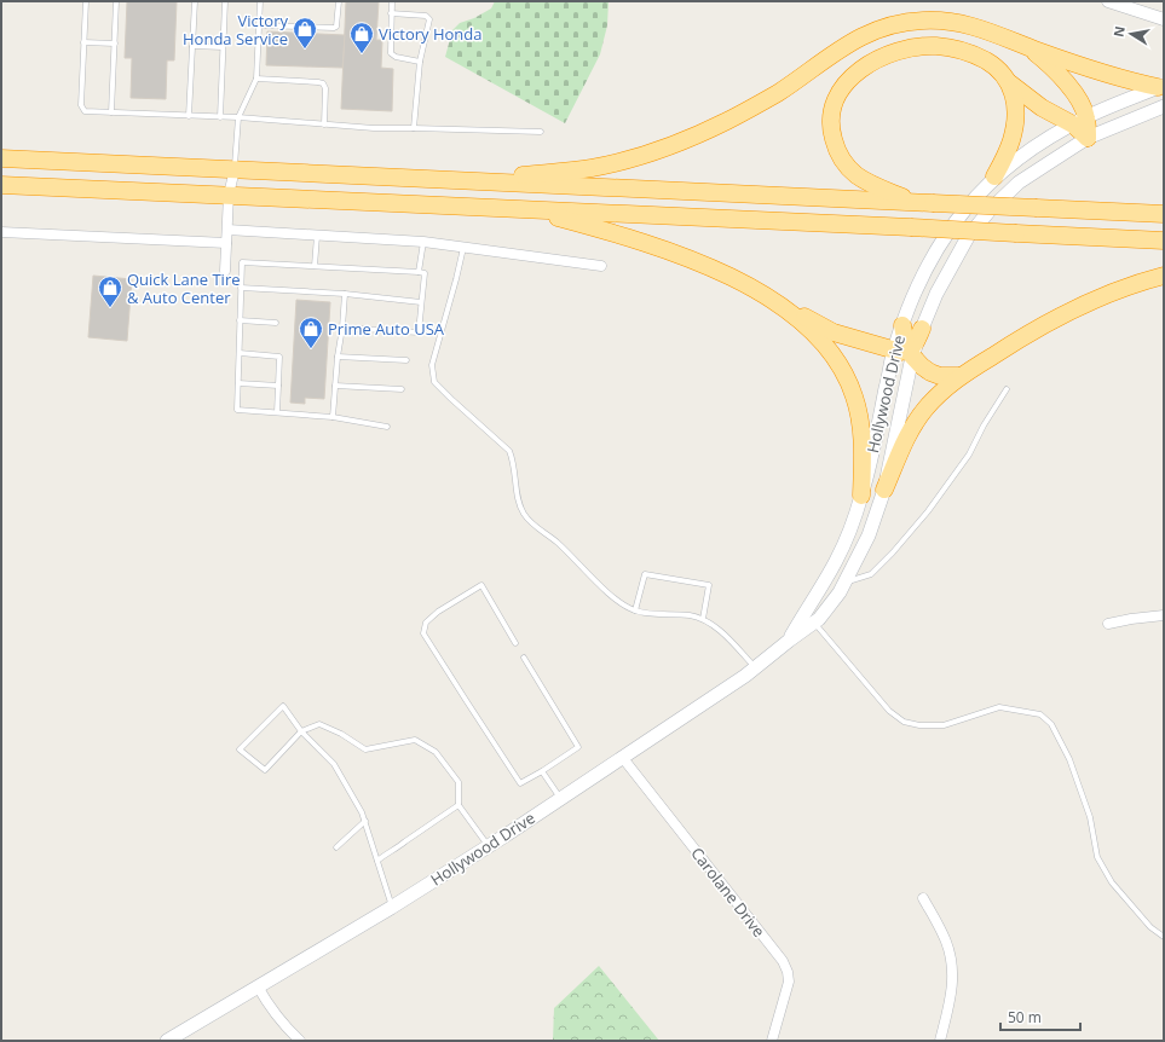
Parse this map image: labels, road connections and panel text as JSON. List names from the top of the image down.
{
  "streets": {
    "main road": ["Hollywood Drive"],
    "street": ["Carolane Drive"]
  },
  "crossings": [
    ["Hollywood Drive", "Carolane Drive"]
  ],
  "places": {
    "shop": [
      "Victory Honda Service",
      "Victory Honda",
      "Quick Lane Tire & Auto Center",
      "Prime Auto USA"
    ]
  },
  "scale_bar": "50 m",
  "north": "left"
}
